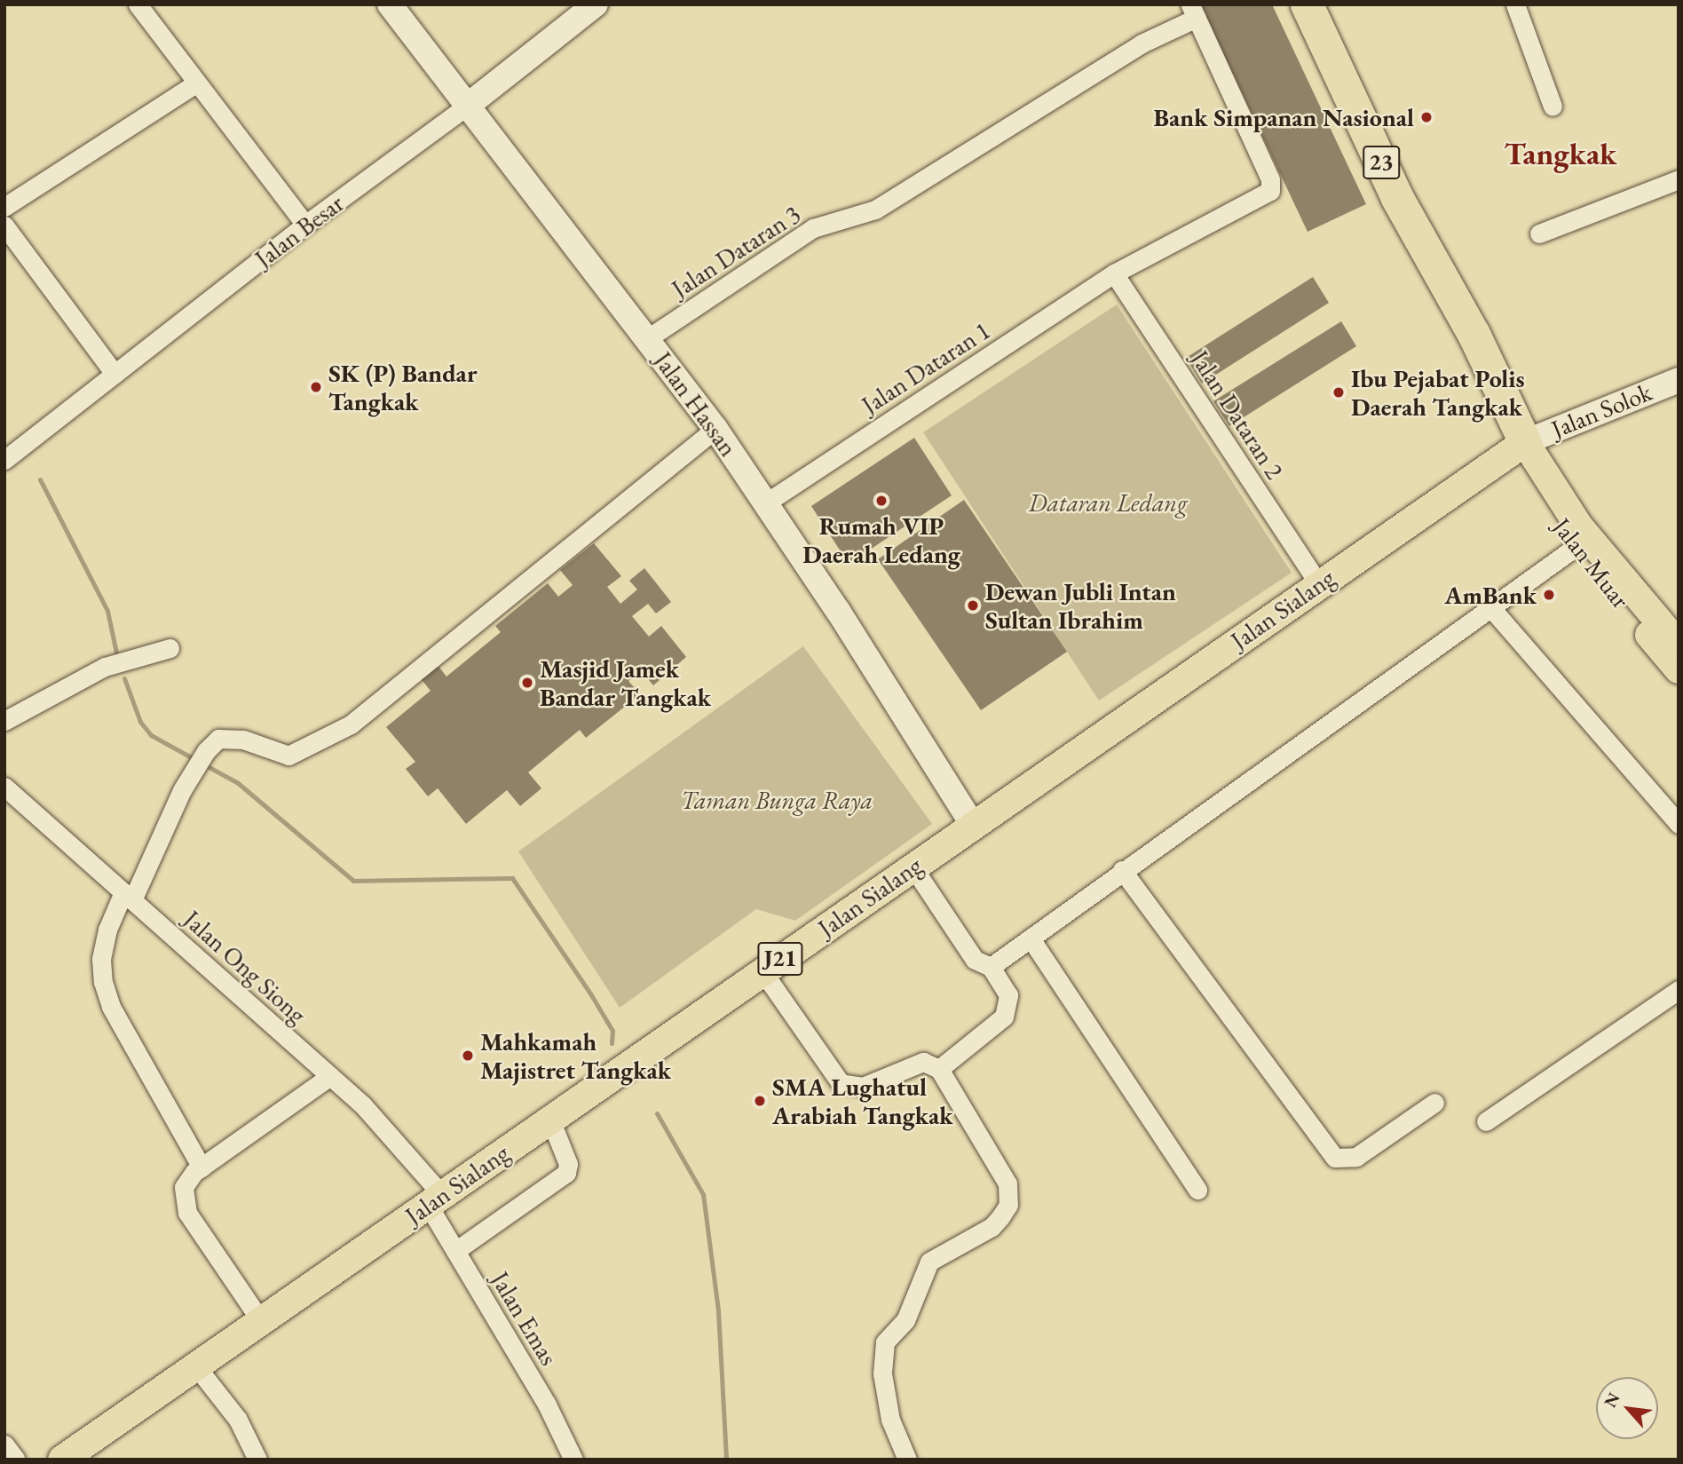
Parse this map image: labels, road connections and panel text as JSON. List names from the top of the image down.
{
  "streets": {
    "highway": ["23"],
    "main road": ["Jalan Muar", "Jalan Sialang", "J21"],
    "street": [
      "Jalan Besar",
      "Jalan Dataran 3",
      "Jalan Dataran 1",
      "Jalan Hassan",
      "Jalan Solok",
      "Jalan Dataran 2",
      "Jalan Ong Siong",
      "Jalan Emas"
    ]
  },
  "crossings": [
    ["23", "Jalan Solok"],
    ["23", "Jalan Muar"],
    ["23", "Jalan Sialang"],
    ["Jalan Besar", "Jalan Hassan"],
    ["Jalan Dataran 3", "Jalan Dataran 1"],
    ["Jalan Dataran 3", "Jalan Hassan"],
    ["Jalan Dataran 1", "Jalan Hassan"],
    ["Jalan Dataran 1", "Jalan Dataran 2"],
    ["Jalan Hassan", "Jalan Sialang"],
    ["Jalan Solok", "Jalan Muar"],
    ["Jalan Solok", "Jalan Sialang"],
    ["Jalan Dataran 2", "Jalan Sialang"],
    ["Jalan Muar", "Jalan Sialang"],
    ["Jalan Sialang", "Jalan Ong Siong"],
    ["Jalan Sialang", "Jalan Emas"],
    ["Jalan Ong Siong", "Jalan Emas"]
  ],
  "districts": ["Tangkak"],
  "parks": ["Dataran Ledang", "Taman Bunga Raya"],
  "places": [
    "Bank Simpanan Nasional",
    "SK (P) Bandar Tangkak",
    "Ibu Pejabat Polis Daerah Tangkak",
    "Rumah VIP Daerah Ledang",
    "AmBank",
    "Dewan Jubli Intan Sultan Ibrahim",
    "Masjid Jamek Bandar Tangkak",
    "Mahkamah Majistret Tangkak",
    "SMA Lughatul Arabiah Tangkak"
  ],
  "north": "top left"
}
